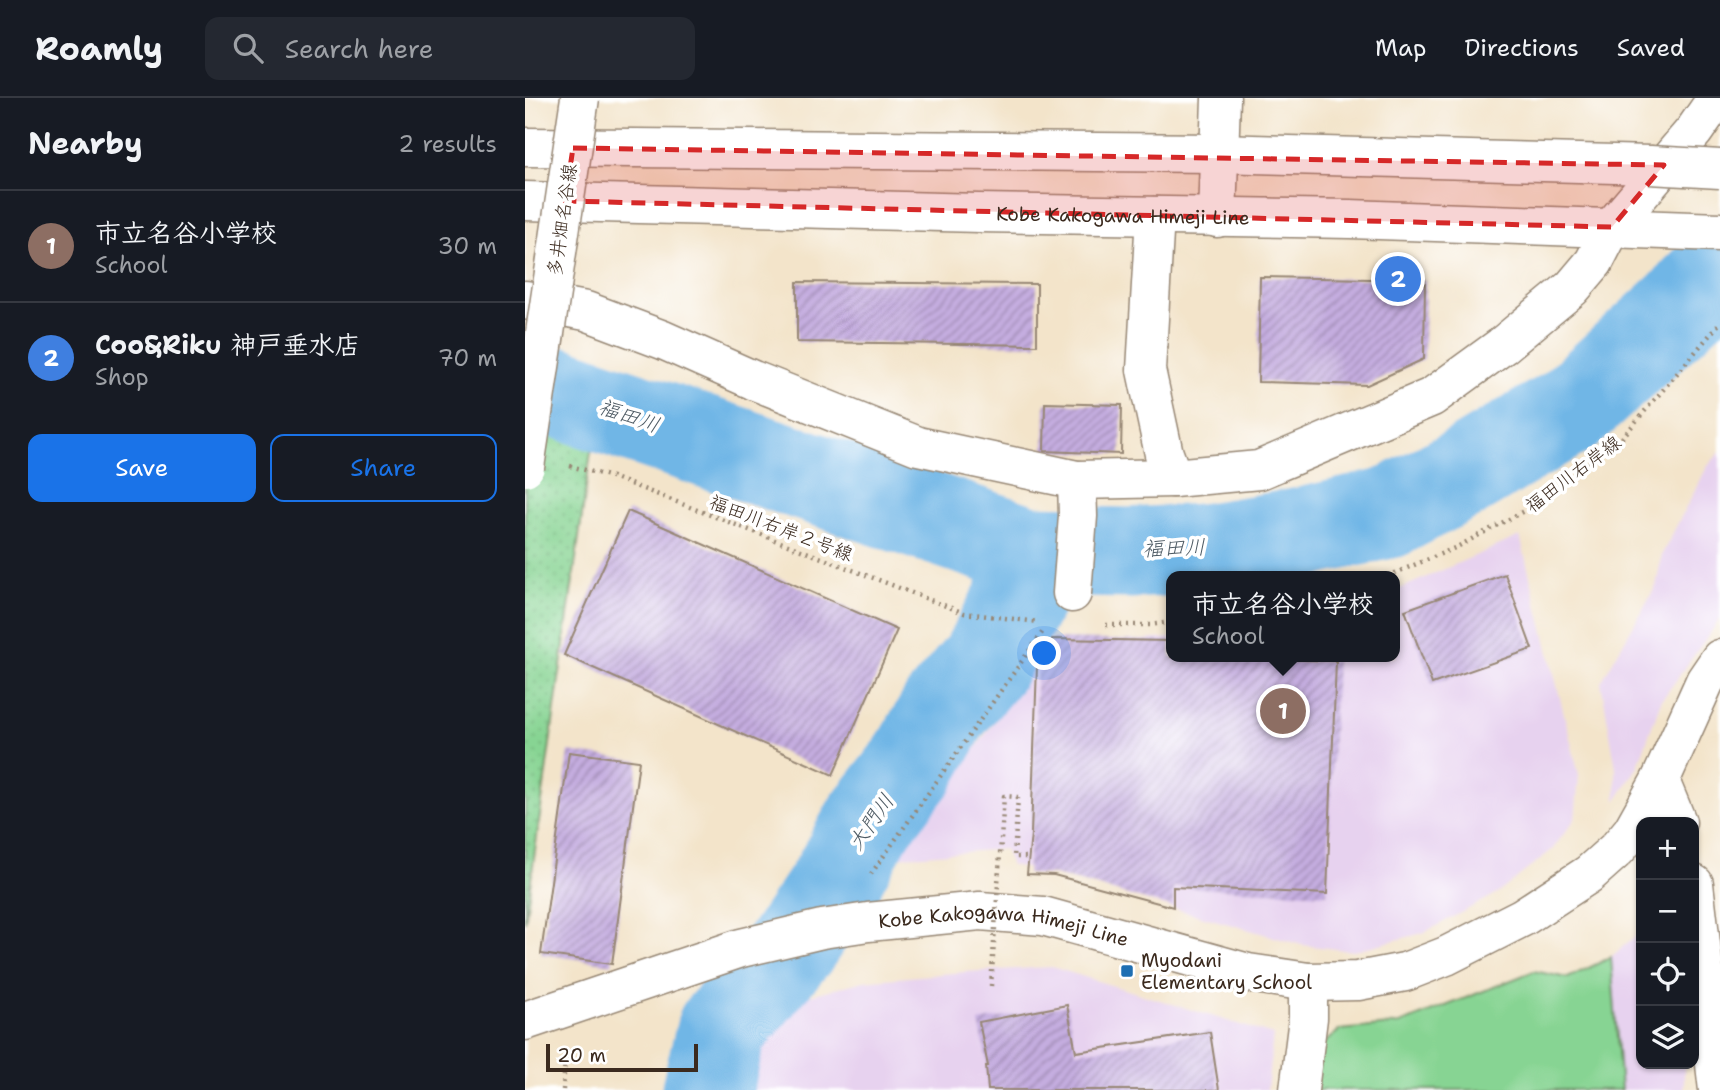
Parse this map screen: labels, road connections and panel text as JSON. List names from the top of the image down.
{
  "streets": {
    "main road": ["Kobe Kakogawa Himeji Line", "多井畑名谷線"],
    "path": ["福田川右岸線", "福田川右岸２号線"]
  },
  "water": ["福田川", "大門川"],
  "places": {
    "transit": ["Myodani Elementary School"]
  },
  "scale_bar": "20 m",
  "page": {
    "header": "Roamly",
    "search": "Search here",
    "nav": ["Map", "Directions", "Saved"],
    "heading": ["Nearby", "2 results"],
    "list": [
      {
        "mark": "1",
        "name": "市立名谷小学校",
        "note": "School",
        "value": "30 m"
      },
      {
        "mark": "2",
        "name": "Coo&Riku 神戸垂水店",
        "note": "Shop",
        "value": "70 m"
      }
    ],
    "pins": ["2", "1"],
    "buttons": ["Save", "Share"],
    "popup": ["市立名谷小学校", "School"],
    "map_buttons": ["+", "−"],
    "scale": "20 m"
  }
}
